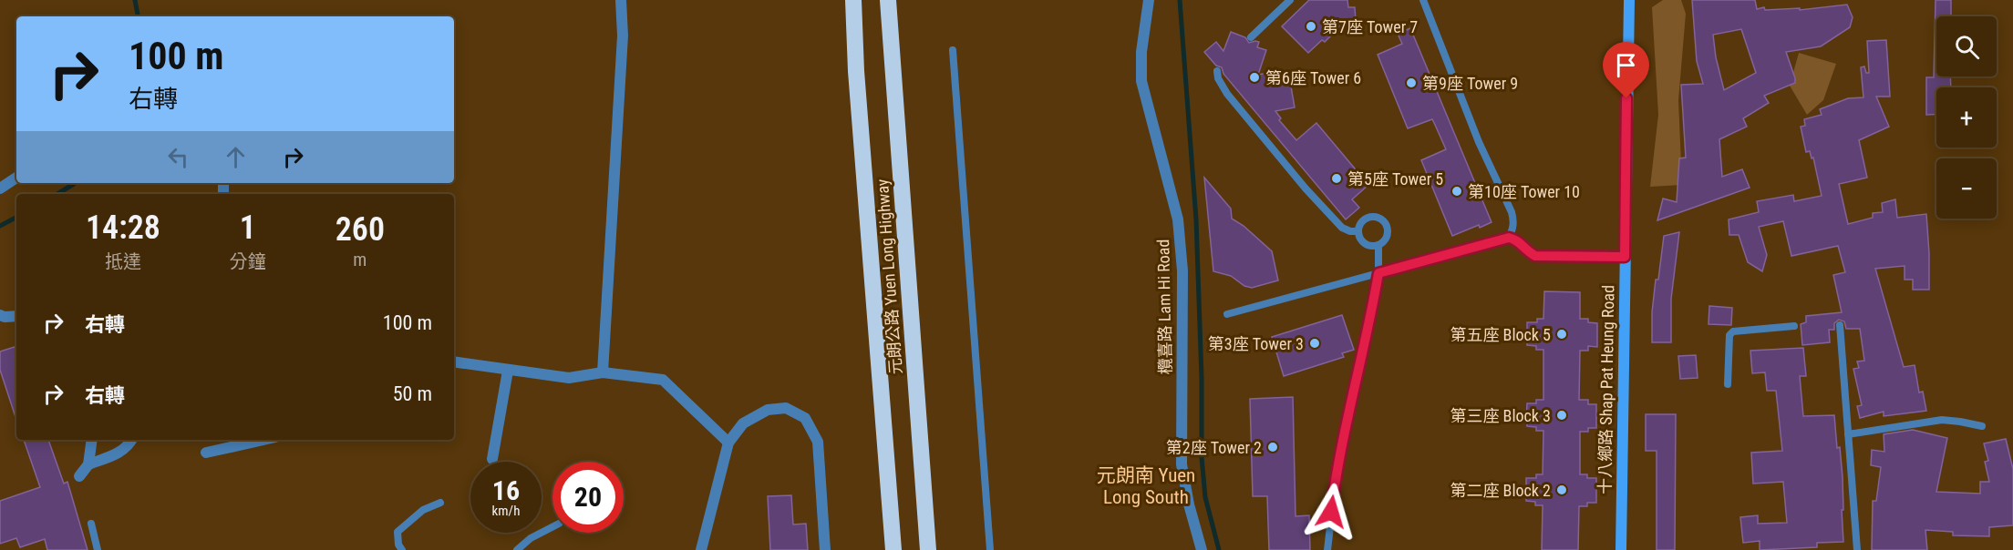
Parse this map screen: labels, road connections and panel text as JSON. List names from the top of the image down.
{
  "streets": {
    "highway": ["元朗公路 Yuen Long Highway"],
    "main road": ["十八鄉路 Shap Pat Heung Road"],
    "street": ["欖喜路 Lam Hi Road"]
  },
  "districts": ["元朗南 Yuen Long South"],
  "places": [
    "第7座 Tower 7",
    "第6座 Tower 6",
    "第9座 Tower 9",
    "第5座 Tower 5",
    "第10座 Tower 10",
    "第五座 Block 5",
    "第3座 Tower 3",
    "第三座 Block 3",
    "第2座 Tower 2",
    "第二座 Block 2"
  ],
  "page": {
    "map_buttons": ["+", "−"],
    "turn": ["100 m", "右轉"],
    "eta": [
      "14:28",
      "抵達",
      "1",
      "分鐘",
      "260",
      "m"
    ],
    "list": [
      {
        "name": "右轉",
        "value": "100 m"
      },
      {
        "name": "右轉",
        "value": "50 m"
      }
    ],
    "speed": "16 km/h",
    "limit": "20"
  }
}
